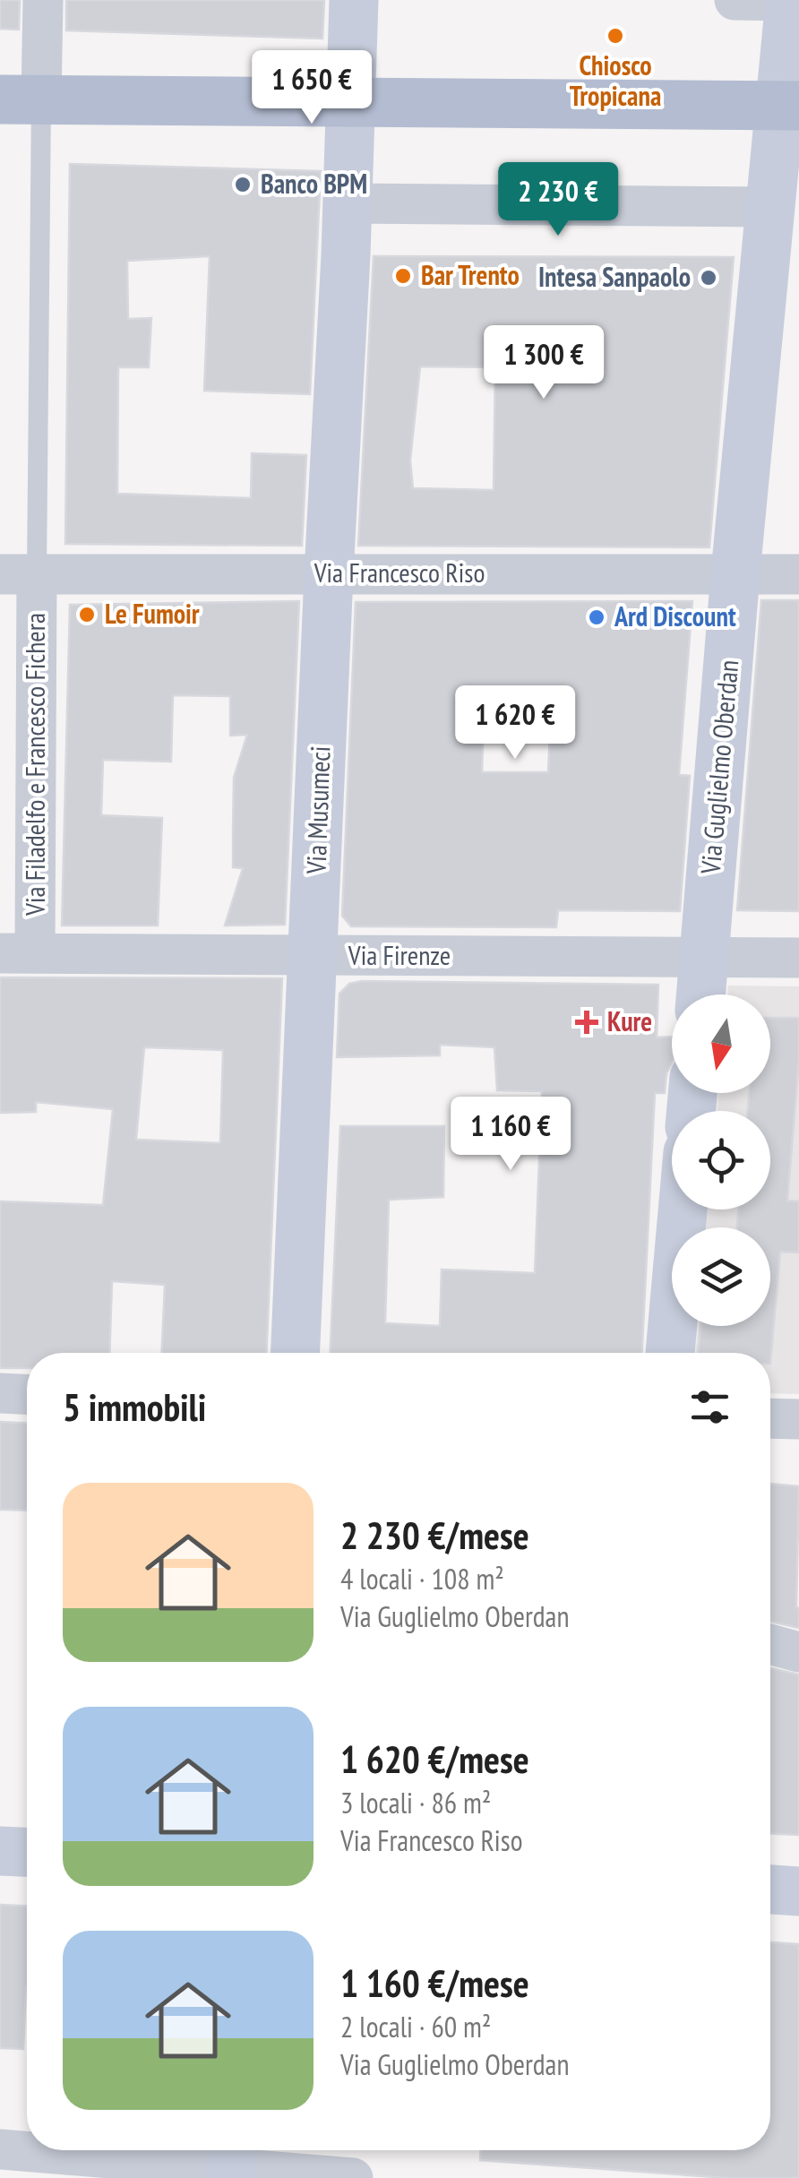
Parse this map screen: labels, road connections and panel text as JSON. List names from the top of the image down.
{
  "streets": {
    "street": [
      "Via Francesco Riso",
      "Via Filadelfo e Francesco Fichera",
      "Via Guglielmo Oberdan",
      "Via Musumeci",
      "Via Firenze"
    ]
  },
  "crossings": [
    ["Via Francesco Riso", "Via Filadelfo e Francesco Fichera"],
    ["Via Francesco Riso", "Via Guglielmo Oberdan"],
    ["Via Francesco Riso", "Via Musumeci"],
    ["Via Filadelfo e Francesco Fichera", "Via Firenze"],
    ["Via Guglielmo Oberdan", "Via Firenze"],
    ["Via Musumeci", "Via Firenze"]
  ],
  "places": {
    "other": [
      "Chiosco Tropicana",
      "Banco BPM",
      "Bar Trento",
      "Intesa Sanpaolo",
      "Le Fumoir",
      "Ard Discount"
    ],
    "health": ["Kure"]
  },
  "north": "bottom",
  "page": {
    "price": [
      "1 650 €",
      "2 230 €",
      "1 300 €",
      "1 620 €",
      "1 160 €"
    ],
    "heading": "5 immobili",
    "list": [
      {
        "name": "2 230 €/mese",
        "note": "4 locali · 108 m² · Via Guglielmo Oberdan"
      },
      {
        "name": "1 620 €/mese",
        "note": "3 locali · 86 m² · Via Francesco Riso"
      },
      {
        "name": "1 160 €/mese",
        "note": "2 locali · 60 m² · Via Guglielmo Oberdan"
      }
    ]
  }
}
